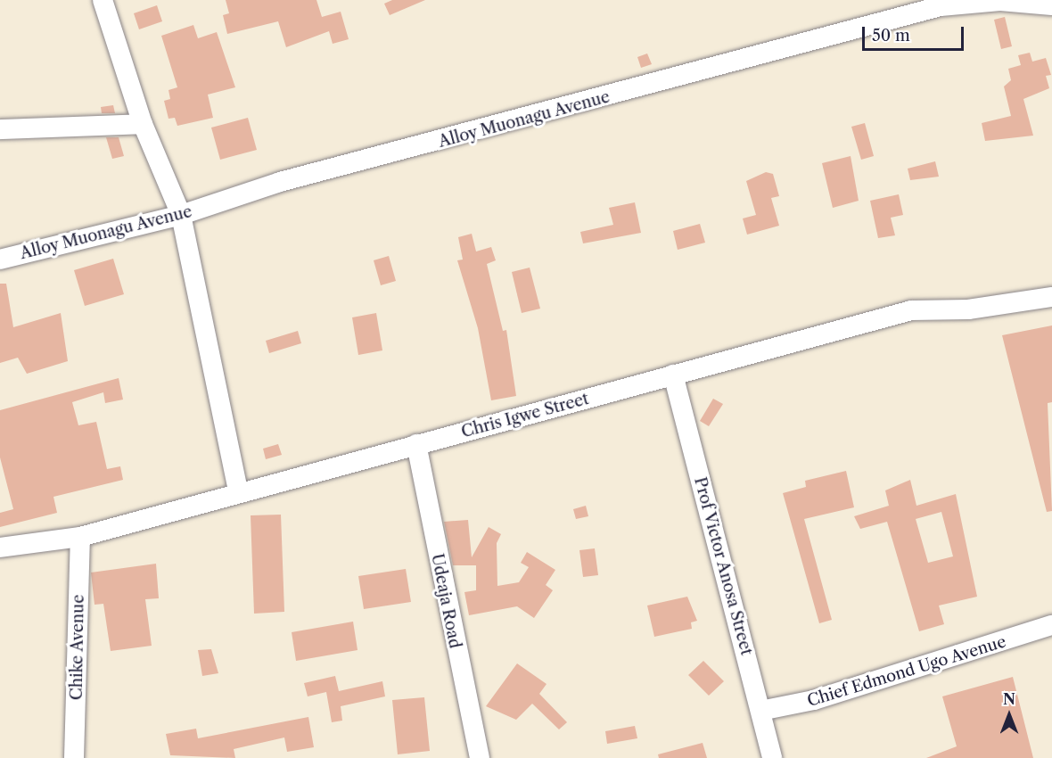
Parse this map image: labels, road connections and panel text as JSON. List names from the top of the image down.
{
  "streets": {
    "street": [
      "Alloy Muonagu Avenue",
      "Chris Igwe Street",
      "Prof Victor Anosa Street",
      "Udeaja Road",
      "Chike Avenue",
      "Chief Edmond Ugo Avenue"
    ]
  },
  "crossings": [
    ["Chris Igwe Street", "Prof Victor Anosa Street"],
    ["Chris Igwe Street", "Udeaja Road"],
    ["Chris Igwe Street", "Chike Avenue"],
    ["Prof Victor Anosa Street", "Chief Edmond Ugo Avenue"]
  ],
  "scale_bar": "50 m",
  "north": "top"
}
